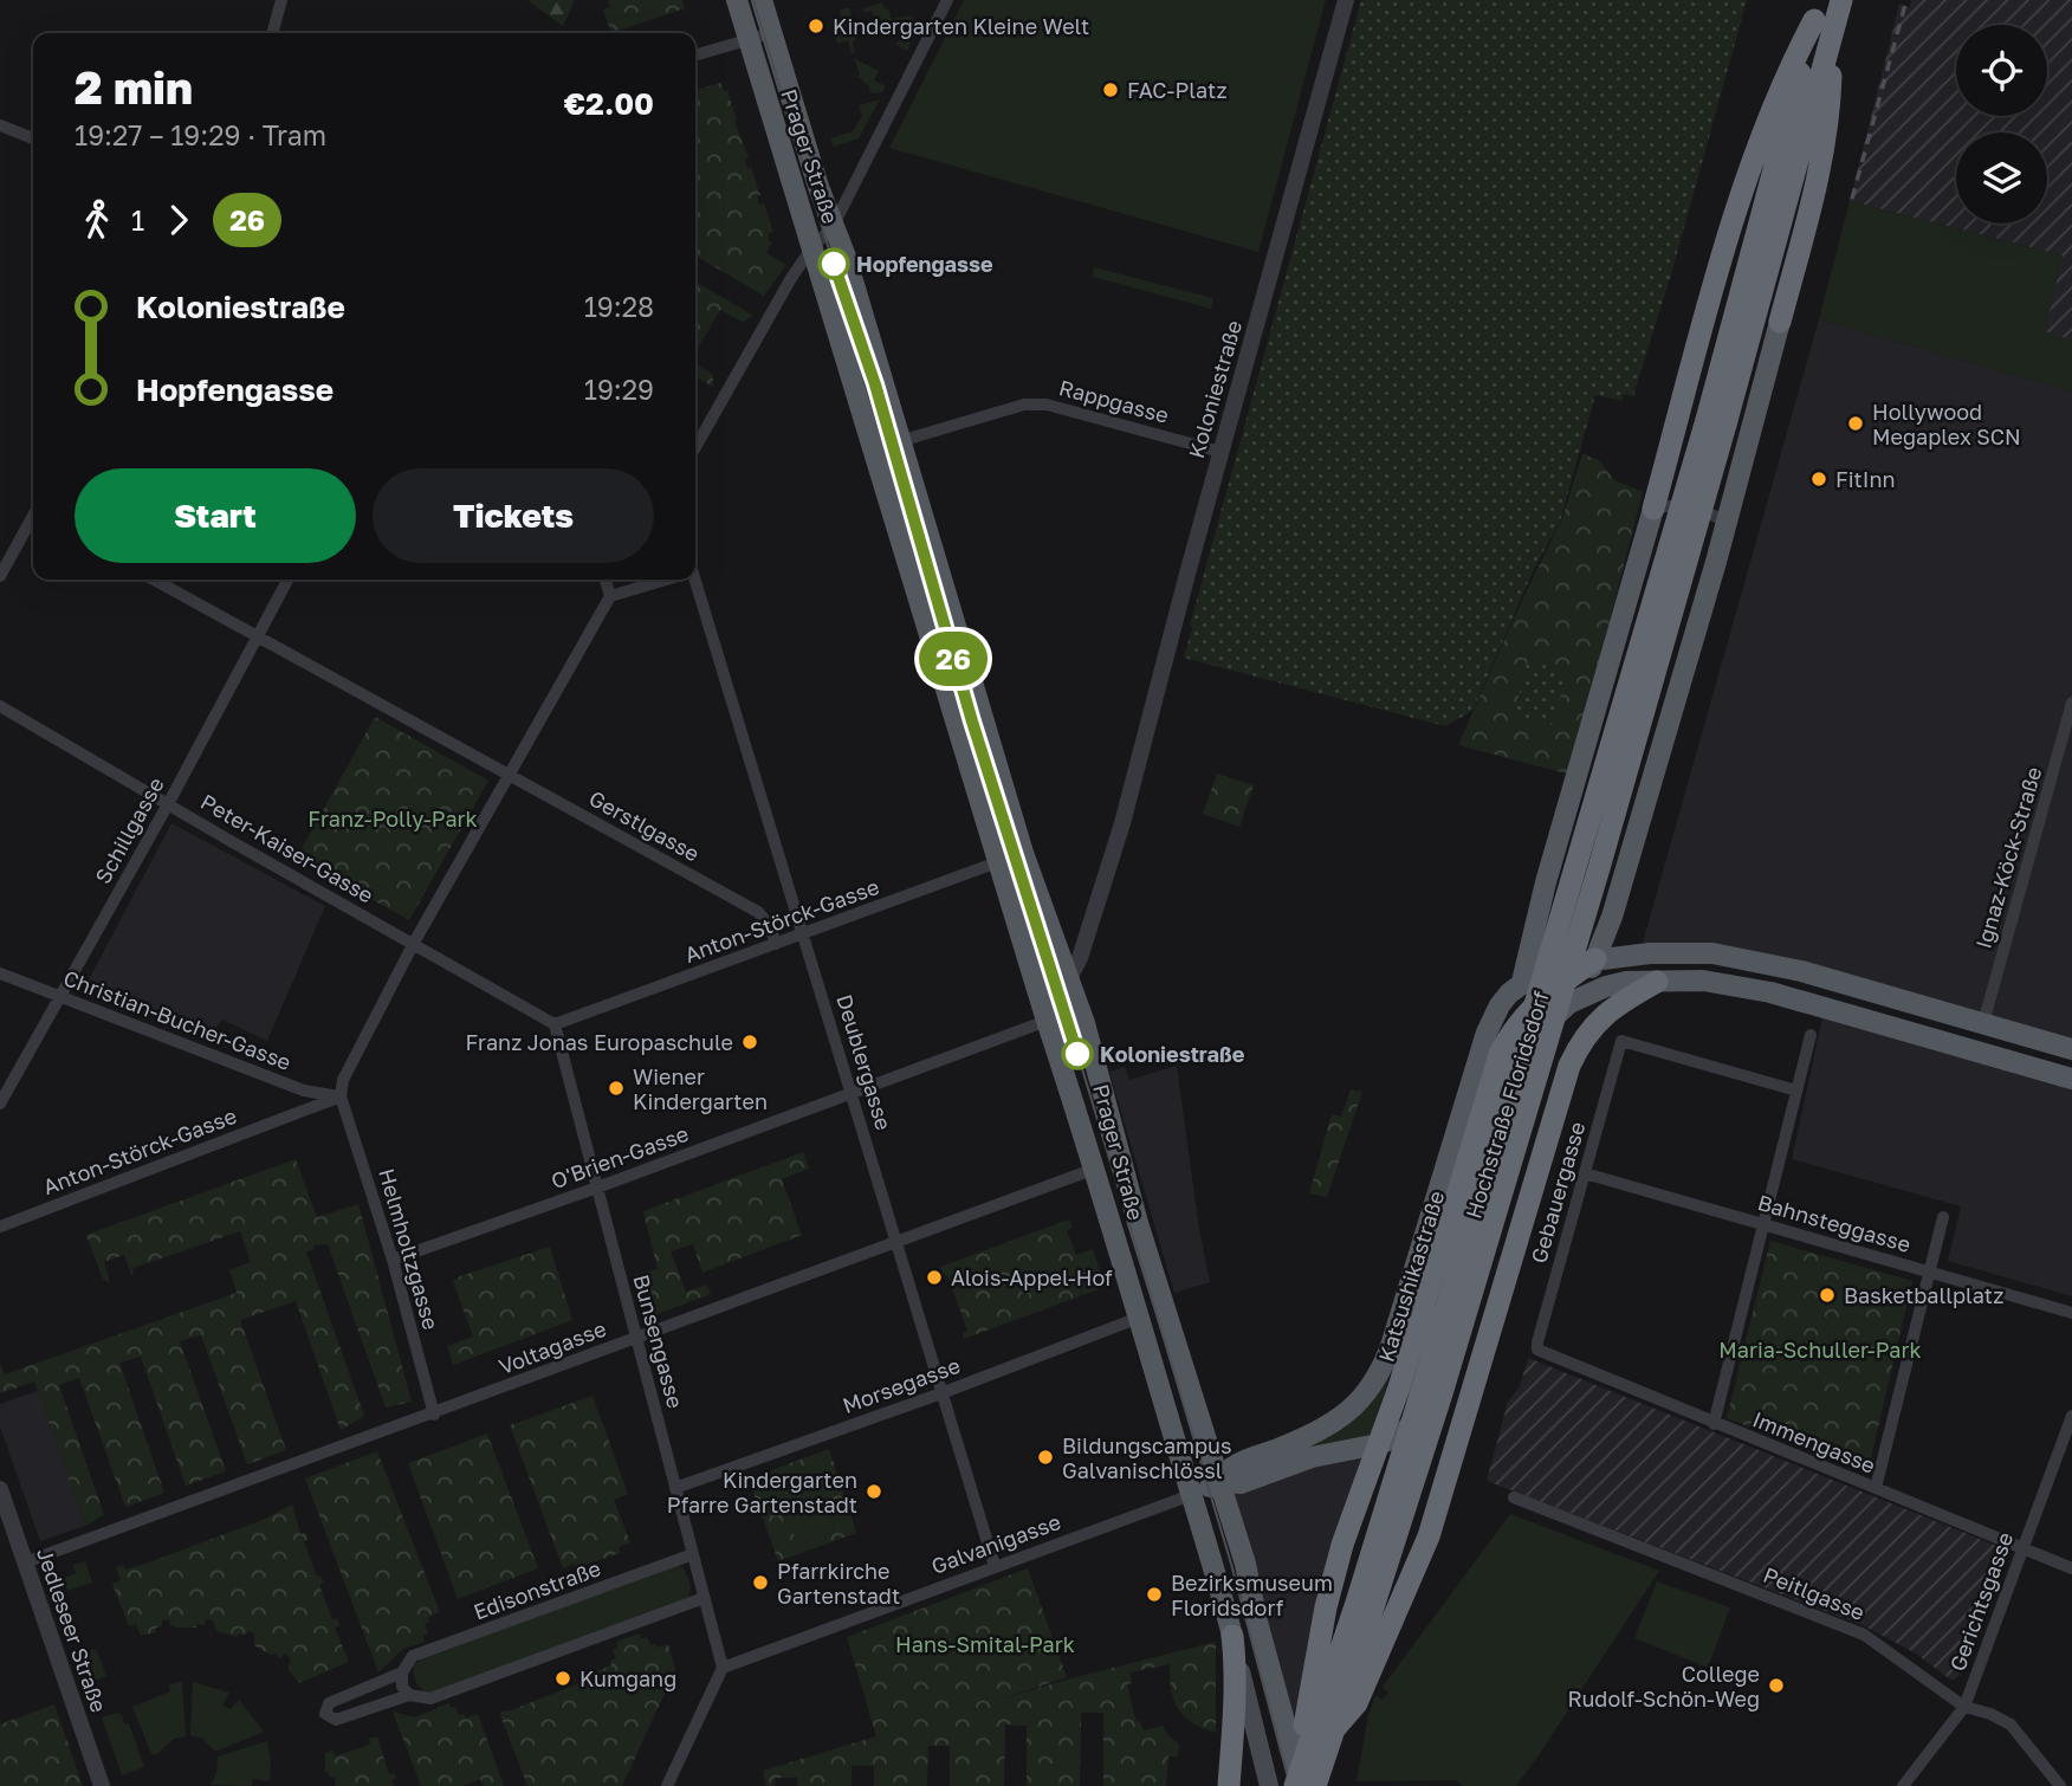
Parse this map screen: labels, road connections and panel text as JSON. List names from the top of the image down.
{
  "streets": {
    "highway": ["Hochstraße Floridsdorf"],
    "main road": ["Prager Straße", "Katsushikastraße"],
    "street": [
      "Koloniestraße",
      "Rappgasse",
      "Gerstlgasse",
      "Schillgasse",
      "Peter-Kaiser-Gasse",
      "Ignaz-Köck-Straße",
      "Anton-Störck-Gasse",
      "Christian-Bucher-Gasse",
      "Deublergasse",
      "O'Brien-Gasse",
      "Gebauergasse",
      "Bahnsteggasse",
      "Helmholtzgasse",
      "Bunsengasse",
      "Voltagasse",
      "Morsegasse",
      "Immengasse",
      "Galvanigasse",
      "Edisonstraße",
      "Peitlgasse",
      "Gerichtsgasse",
      "Jedleseer Straße"
    ]
  },
  "crossings": [
    ["Prager Straße", "Koloniestraße"],
    ["Prager Straße", "Rappgasse"],
    ["Prager Straße", "Anton-Störck-Gasse"],
    ["Prager Straße", "Hochstraße Floridsdorf"],
    ["Prager Straße", "O'Brien-Gasse"],
    ["Prager Straße", "Katsushikastraße"],
    ["Prager Straße", "Voltagasse"],
    ["Prager Straße", "Morsegasse"],
    ["Prager Straße", "Galvanigasse"],
    ["Koloniestraße", "Rappgasse"],
    ["Gerstlgasse", "Schillgasse"],
    ["Gerstlgasse", "Anton-Störck-Gasse"],
    ["Schillgasse", "Peter-Kaiser-Gasse"],
    ["Schillgasse", "Christian-Bucher-Gasse"],
    ["Peter-Kaiser-Gasse", "Anton-Störck-Gasse"],
    ["Peter-Kaiser-Gasse", "Bunsengasse"],
    ["Anton-Störck-Gasse", "Christian-Bucher-Gasse"],
    ["Anton-Störck-Gasse", "Deublergasse"],
    ["Anton-Störck-Gasse", "Helmholtzgasse"],
    ["Anton-Störck-Gasse", "Bunsengasse"],
    ["Christian-Bucher-Gasse", "Helmholtzgasse"],
    ["Deublergasse", "O'Brien-Gasse"],
    ["Deublergasse", "Voltagasse"],
    ["Deublergasse", "Morsegasse"],
    ["Deublergasse", "Galvanigasse"],
    ["O'Brien-Gasse", "Helmholtzgasse"],
    ["O'Brien-Gasse", "Bunsengasse"],
    ["Gebauergasse", "Bahnsteggasse"],
    ["Gebauergasse", "Immengasse"],
    ["Helmholtzgasse", "Voltagasse"],
    ["Bunsengasse", "Voltagasse"],
    ["Bunsengasse", "Morsegasse"],
    ["Bunsengasse", "Galvanigasse"],
    ["Bunsengasse", "Edisonstraße"],
    ["Voltagasse", "Jedleseer Straße"],
    ["Immengasse", "Gerichtsgasse"],
    ["Peitlgasse", "Gerichtsgasse"]
  ],
  "parks": ["Franz-Polly-Park", "Maria-Schuller-Park", "Hans-Smital-Park"],
  "places": [
    "Kindergarten Kleine Welt",
    "FAC-Platz",
    "Hopfengasse",
    "Hollywood Megaplex SCN",
    "FitInn",
    "Franz Jonas Europaschule",
    "Koloniestraße",
    "Wiener Kindergarten",
    "Alois-Appel-Hof",
    "Basketballplatz",
    "Bildungscampus Galvanischlössl",
    "Kindergarten Pfarre Gartenstadt",
    "Pfarrkirche Gartenstadt",
    "Bezirksmuseum Floridsdorf",
    "Kumgang",
    "College Rudolf-Schön-Weg"
  ],
  "lines": ["tram line 26"],
  "page": {
    "on_map": "26",
    "heading": ["2 min", "19:27 – 19:29 · Tram", "€2.00"],
    "legs": ["1", "26"],
    "list": [
      {
        "name": "Koloniestraße",
        "value": "19:28"
      },
      {
        "name": "Hopfengasse",
        "value": "19:29"
      }
    ],
    "buttons": ["Start", "Tickets"]
  }
}
